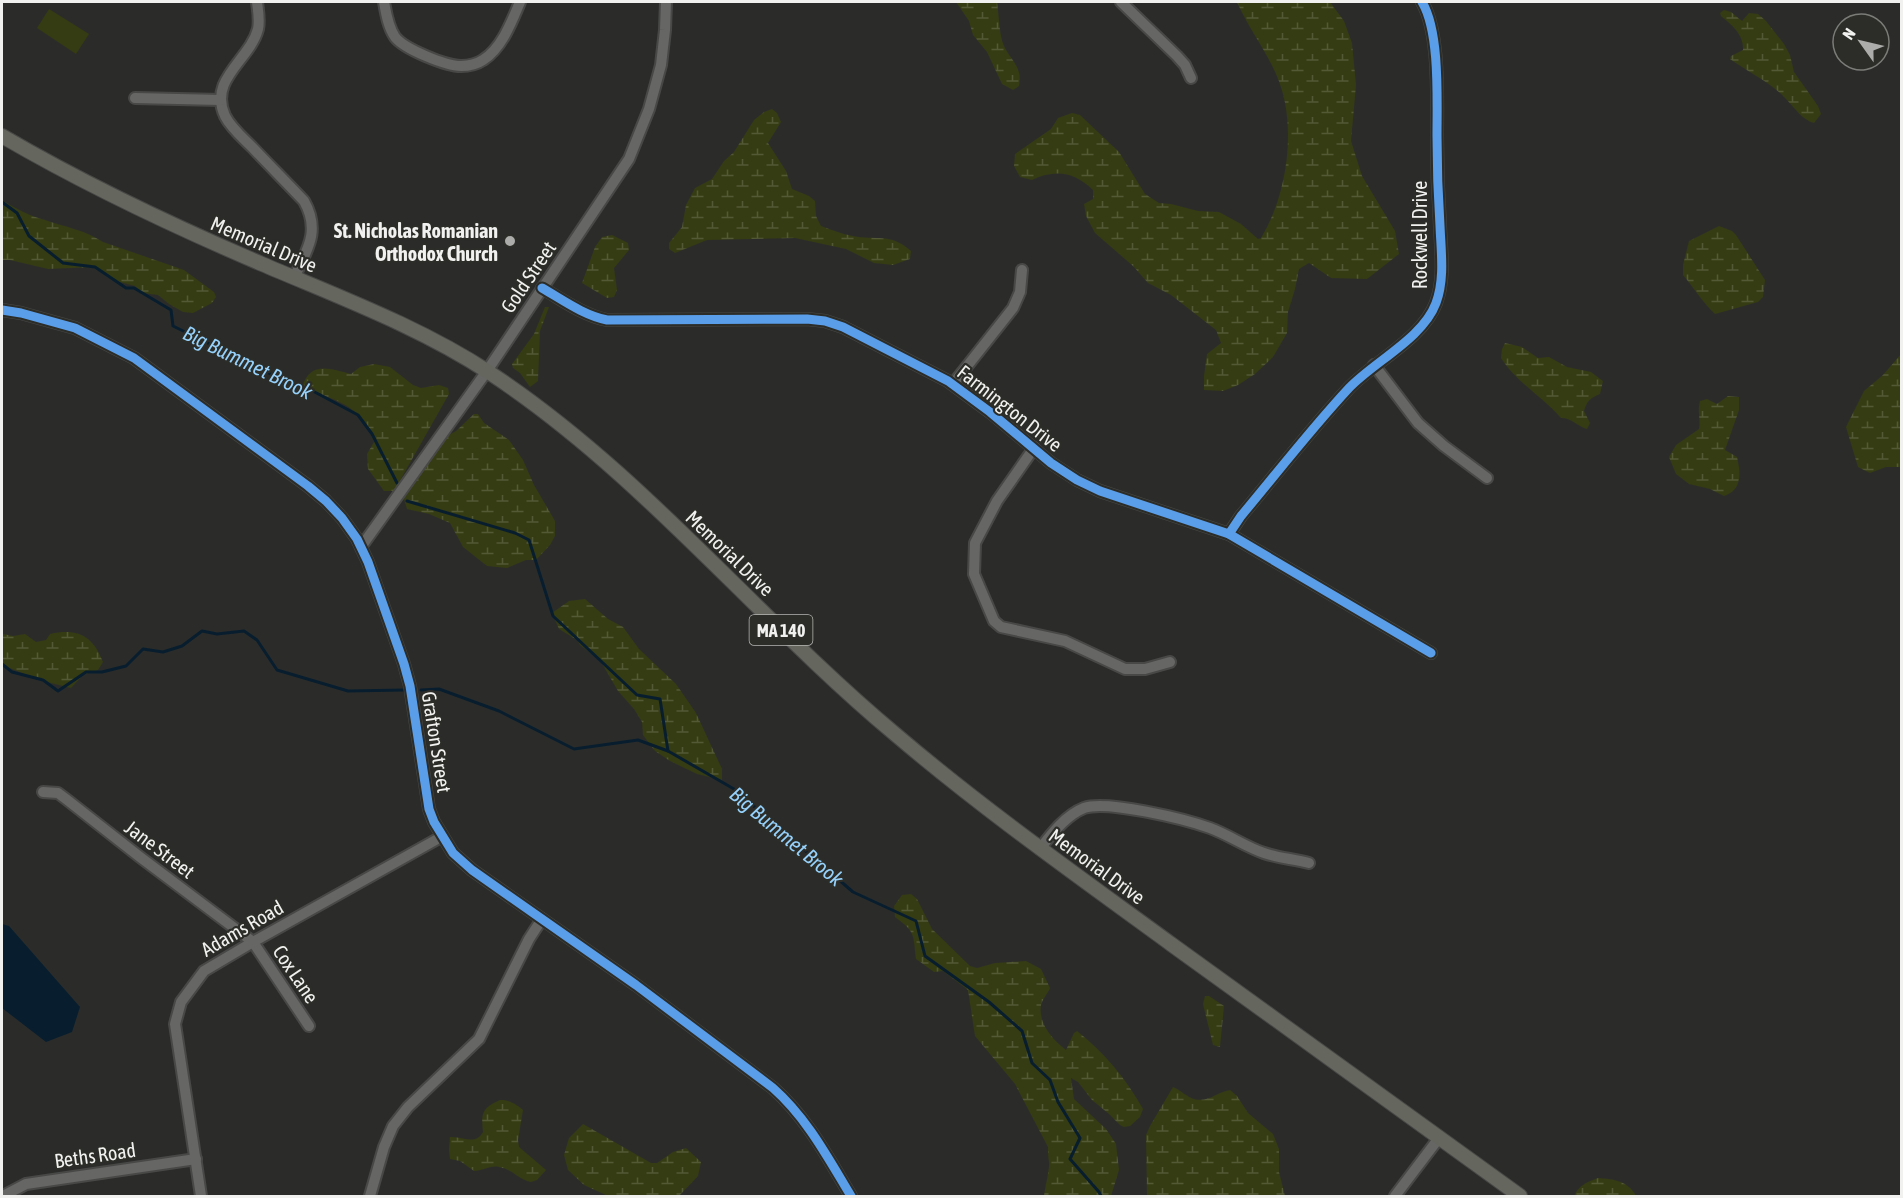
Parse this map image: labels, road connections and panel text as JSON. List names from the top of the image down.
{
  "streets": {
    "main road": ["Memorial Drive", "MA 140"],
    "street": [
      "Rockwell Drive",
      "Gold Street",
      "Farmington Drive",
      "Grafton Street",
      "Jane Street",
      "Adams Road",
      "Cox Lane",
      "Beths Road"
    ]
  },
  "crossings": [
    ["Rockwell Drive", "Farmington Drive"],
    ["Memorial Drive", "Gold Street"],
    ["Gold Street", "Farmington Drive"],
    ["Gold Street", "Grafton Street"],
    ["Grafton Street", "Adams Road"],
    ["Jane Street", "Adams Road"],
    ["Jane Street", "Cox Lane"],
    ["Adams Road", "Cox Lane"],
    ["Adams Road", "Beths Road"]
  ],
  "water": ["Big Bummet Brook"],
  "places": ["St. Nicholas Romanian Orthodox Church"],
  "north": "top left"
}
